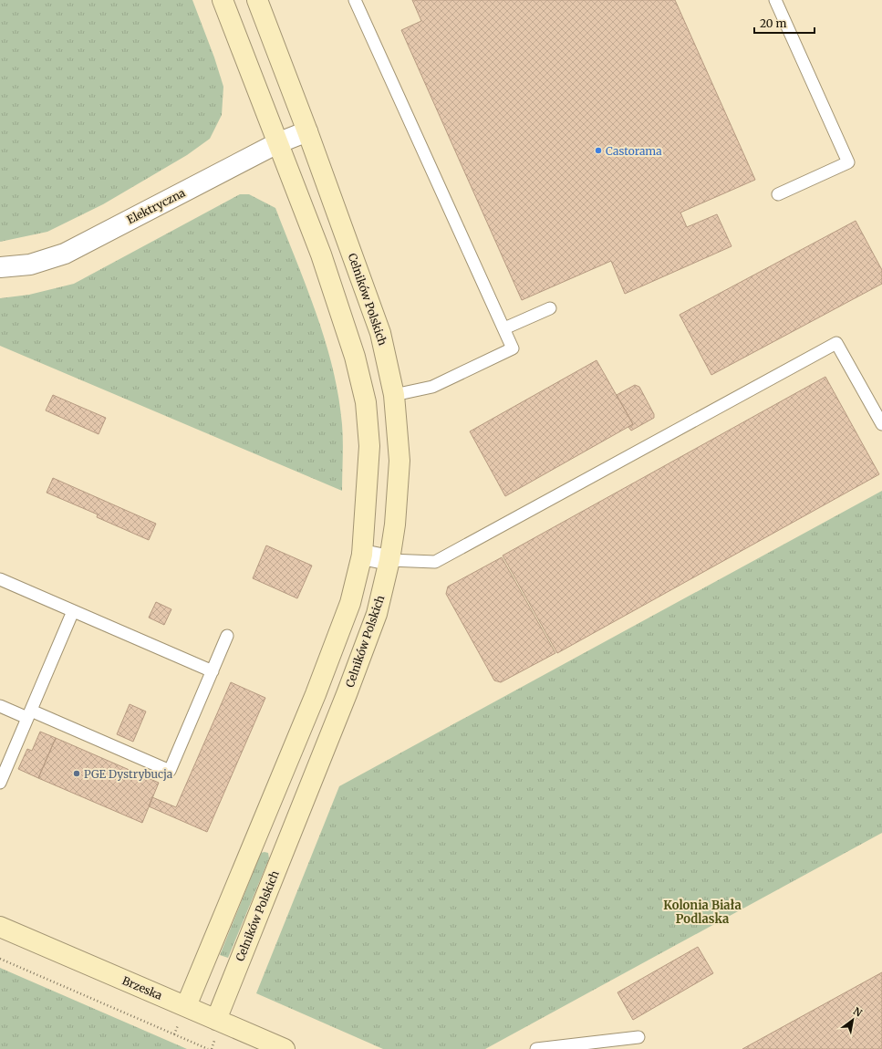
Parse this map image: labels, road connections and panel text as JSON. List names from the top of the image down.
{
  "streets": {
    "street": ["Elektryczna", "Celników Polskich", "Brzeska"]
  },
  "crossings": [
    ["Elektryczna", "Celników Polskich"],
    ["Celników Polskich", "Brzeska"]
  ],
  "districts": ["Kolonia Biała Podlaska"],
  "places": ["Castorama", "PGE Dystrybucja"],
  "scale_bar": "20 m",
  "north": "top right"
}
